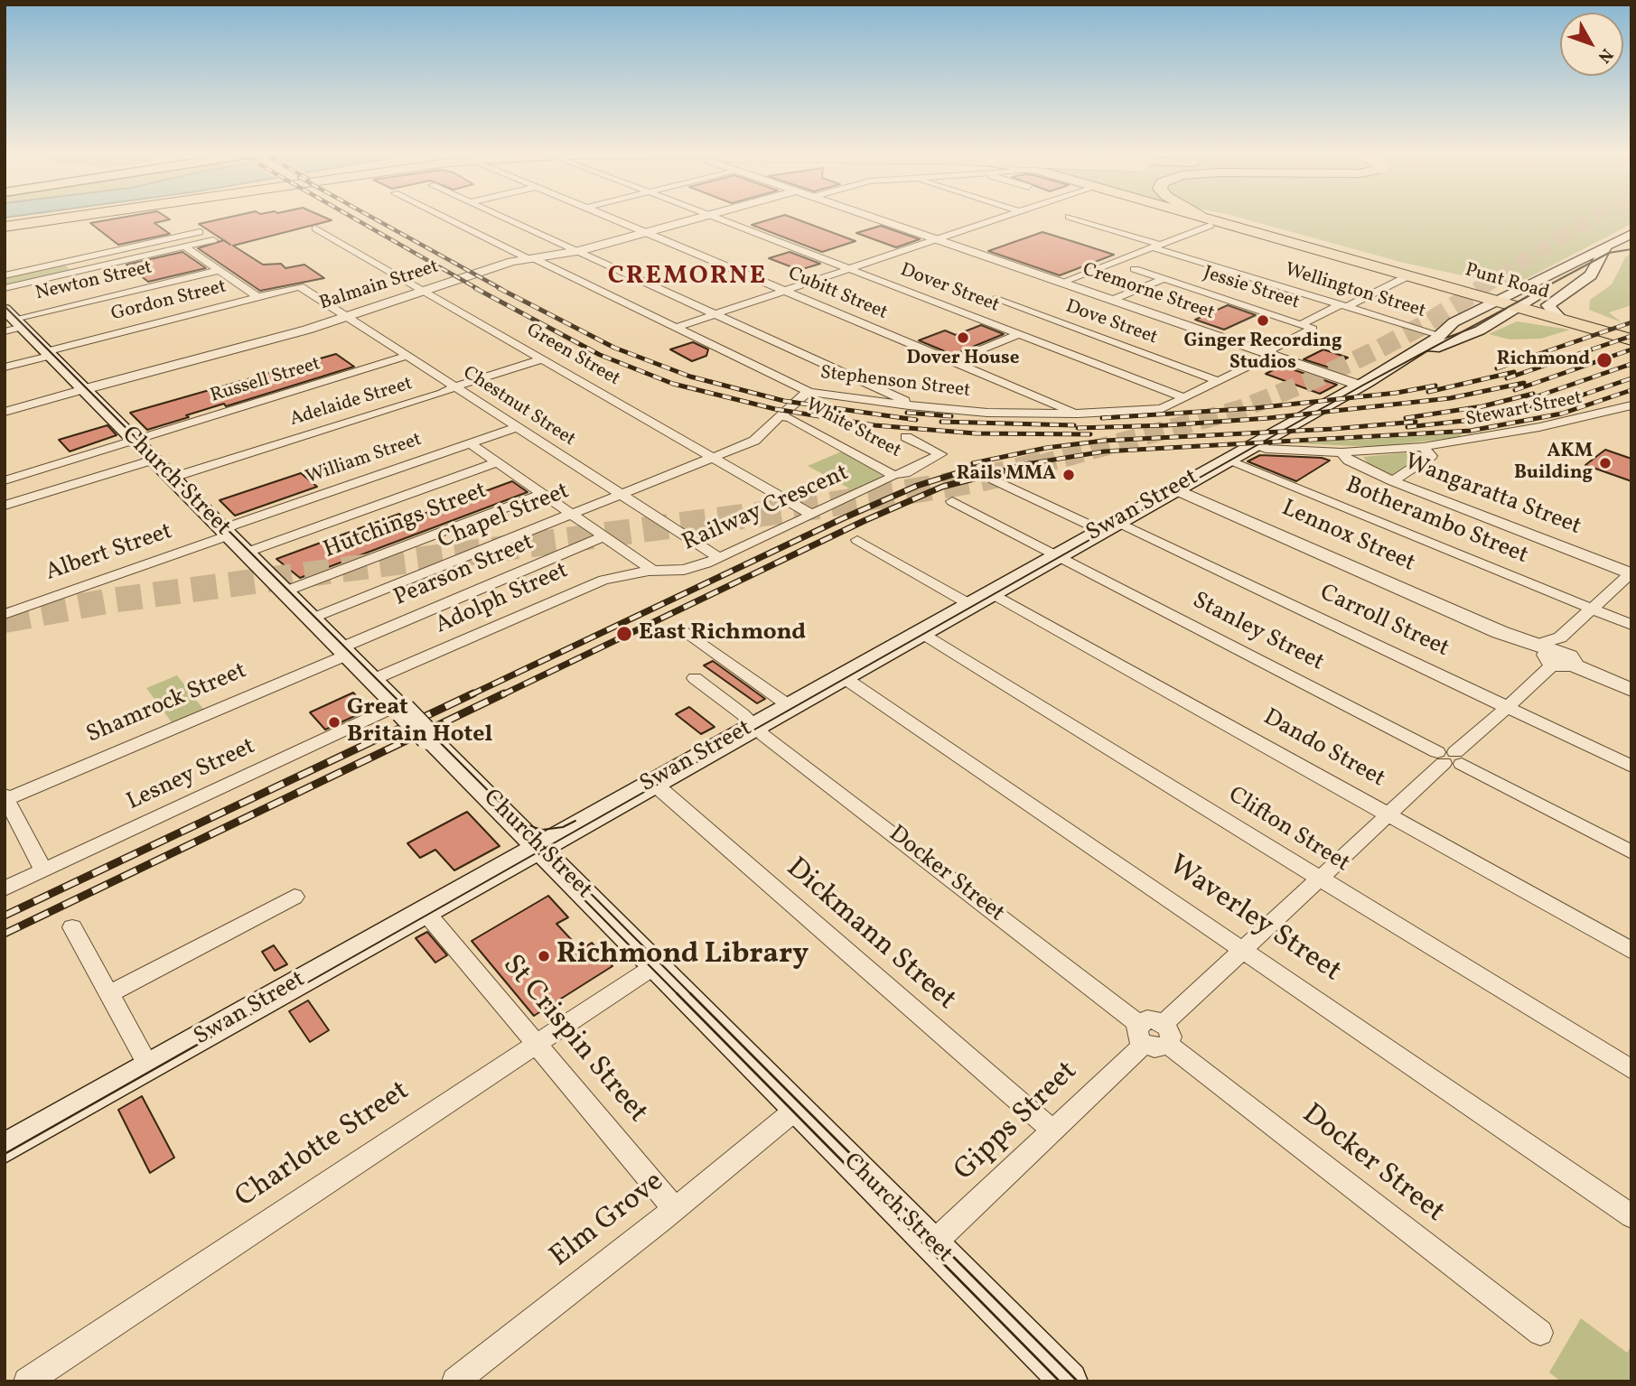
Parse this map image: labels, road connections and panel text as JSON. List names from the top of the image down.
{
  "streets": {
    "highway": ["Punt Road"],
    "main road": ["Church Street", "Swan Street"],
    "street": [
      "Newton Street",
      "Balmain Street",
      "Dover Street",
      "Jessie Street",
      "Wellington Street",
      "Cremorne Street",
      "Cubitt Street",
      "Gordon Street",
      "Dove Street",
      "Green Street",
      "Russell Street",
      "Stephenson Street",
      "Adelaide Street",
      "Chestnut Street",
      "Stewart Street",
      "White Street",
      "William Street",
      "Wangaratta Street",
      "Railway Crescent",
      "Chapel Street",
      "Hutchings Street",
      "Botherambo Street",
      "Lennox Street",
      "Albert Street",
      "Pearson Street",
      "Adolph Street",
      "Carroll Street",
      "Stanley Street",
      "Shamrock Street",
      "Dando Street",
      "Lesney Street",
      "Clifton Street",
      "Docker Street",
      "Waverley Street",
      "Dickmann Street",
      "St Crispin Street",
      "Gipps Street",
      "Charlotte Street",
      "Elm Grove"
    ]
  },
  "crossings": [
    ["Newton Street", "Church Street"],
    ["Punt Road", "Swan Street"],
    ["Balmain Street", "Cubitt Street"],
    ["Balmain Street", "Green Street"],
    ["Balmain Street", "Stephenson Street"],
    ["Balmain Street", "Chestnut Street"],
    ["Balmain Street", "Church Street"],
    ["Dover Street", "Stephenson Street"],
    ["Jessie Street", "Cremorne Street"],
    ["Jessie Street", "Stephenson Street"],
    ["Wellington Street", "Swan Street"],
    ["Cremorne Street", "Stephenson Street"],
    ["Cremorne Street", "Swan Street"],
    ["Cubitt Street", "Stephenson Street"],
    ["Gordon Street", "Chestnut Street"],
    ["Gordon Street", "Church Street"],
    ["Dove Street", "Stephenson Street"],
    ["Green Street", "Adelaide Street"],
    ["Green Street", "Railway Crescent"],
    ["Green Street", "Chapel Street"],
    ["Russell Street", "Chestnut Street"],
    ["Russell Street", "Church Street"],
    ["Stephenson Street", "Chapel Street"],
    ["Adelaide Street", "Chestnut Street"],
    ["Adelaide Street", "Church Street"],
    ["Chestnut Street", "William Street"],
    ["Chestnut Street", "Railway Crescent"],
    ["Chestnut Street", "Chapel Street"],
    ["Stewart Street", "Wangaratta Street"],
    ["Stewart Street", "Swan Street"],
    ["White Street", "Railway Crescent"],
    ["White Street", "Chapel Street"],
    ["William Street", "Church Street"],
    ["William Street", "Albert Street"],
    ["Church Street", "Swan Street"],
    ["Church Street", "Chapel Street"],
    ["Church Street", "Hutchings Street"],
    ["Church Street", "Albert Street"],
    ["Church Street", "Pearson Street"],
    ["Church Street", "Adolph Street"],
    ["Church Street", "Shamrock Street"],
    ["Church Street", "Lesney Street"],
    ["Church Street", "Gipps Street"],
    ["Church Street", "Charlotte Street"],
    ["Church Street", "Elm Grove"],
    ["Swan Street", "Botherambo Street"],
    ["Swan Street", "Lennox Street"],
    ["Swan Street", "Carroll Street"],
    ["Swan Street", "Stanley Street"],
    ["Swan Street", "Dando Street"],
    ["Swan Street", "Clifton Street"],
    ["Swan Street", "Docker Street"],
    ["Swan Street", "Waverley Street"],
    ["Swan Street", "Dickmann Street"],
    ["Swan Street", "St Crispin Street"],
    ["Railway Crescent", "Adolph Street"],
    ["Pearson Street", "Shamrock Street"],
    ["Docker Street", "Gipps Street"],
    ["Dickmann Street", "Gipps Street"],
    ["St Crispin Street", "Charlotte Street"],
    ["St Crispin Street", "Elm Grove"]
  ],
  "districts": ["CREMORNE"],
  "places": [
    "Ginger Recording Studios",
    "Dover House",
    "Richmond",
    "AKM Building",
    "Rails MMA",
    "East Richmond",
    "Great Britain Hotel",
    "Richmond Library"
  ],
  "north": "bottom right"
}
